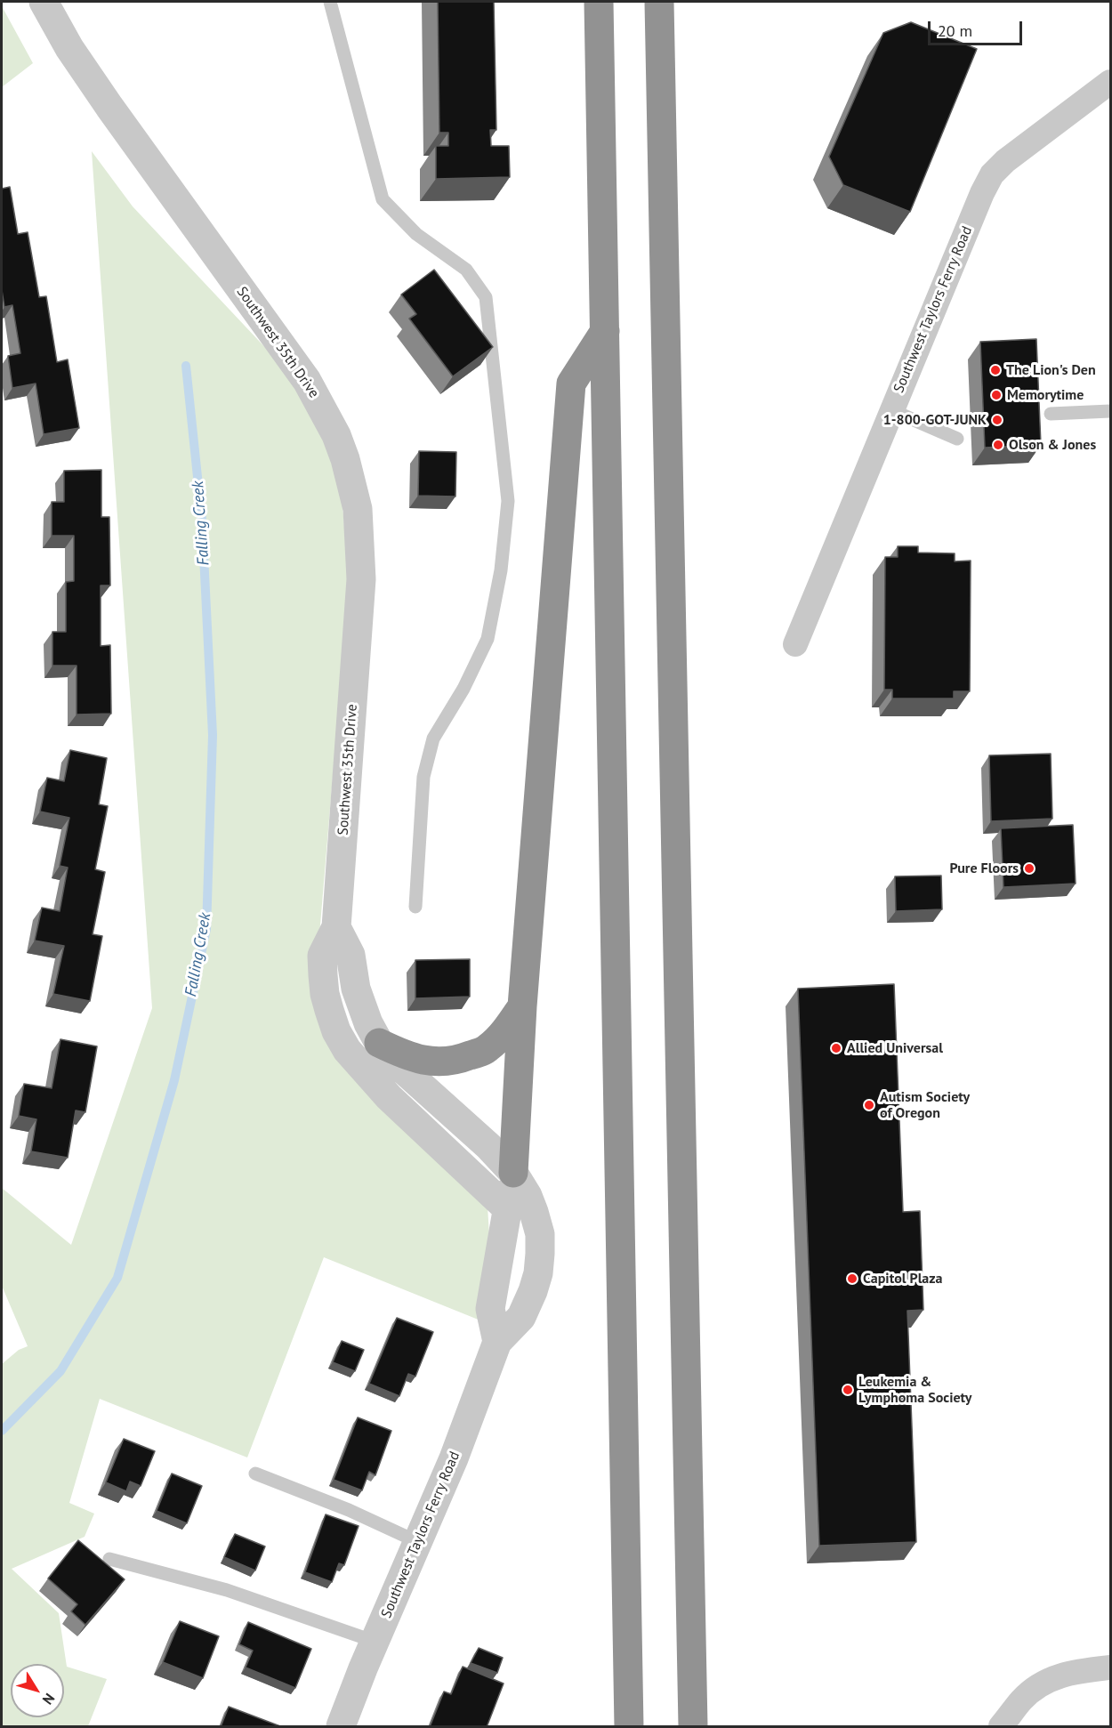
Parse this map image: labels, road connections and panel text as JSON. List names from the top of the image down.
{
  "streets": {
    "street": ["Southwest Taylors Ferry Road", "Southwest 35th Drive"]
  },
  "water": ["Falling Creek"],
  "places": [
    "The Lion's Den",
    "Memorytime",
    "1-800-GOT-JUNK",
    "Olson & Jones",
    "Pure Floors",
    "Allied Universal",
    "Autism Society of Oregon",
    "Capitol Plaza",
    "Leukemia & Lymphoma Society"
  ],
  "scale_bar": "20 m",
  "north": "bottom right"
}
